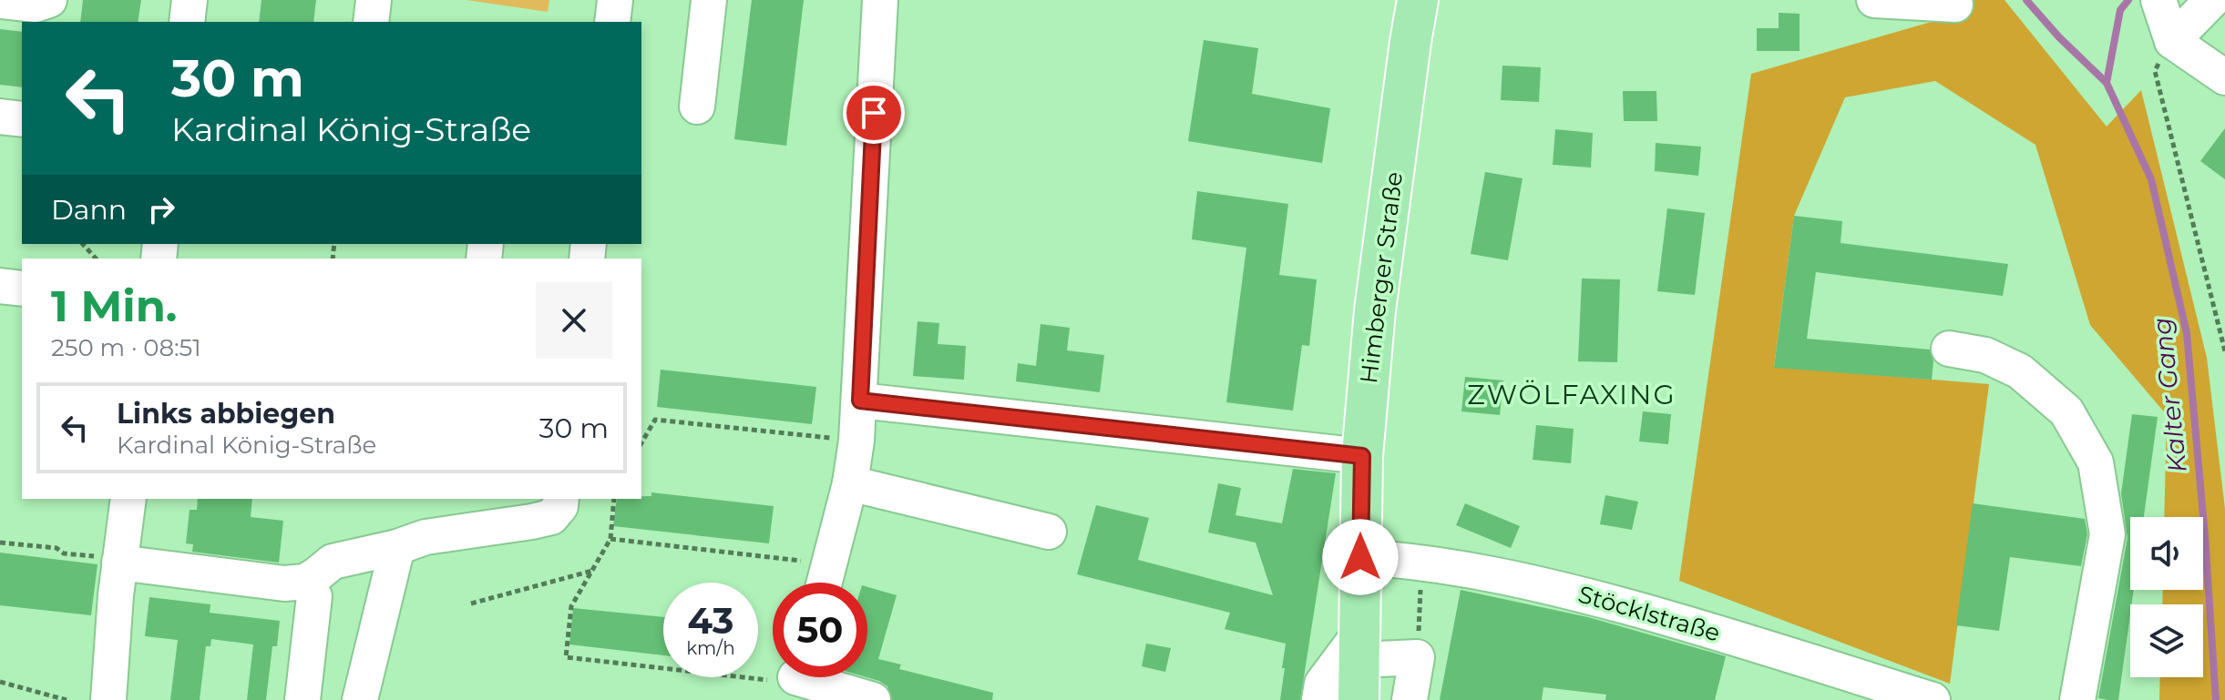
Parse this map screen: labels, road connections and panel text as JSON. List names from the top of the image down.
{
  "streets": {
    "main road": ["Himberger Straße"],
    "street": ["Stöcklstraße"]
  },
  "crossings": [
    ["Himberger Straße", "Stöcklstraße"]
  ],
  "districts": ["ZWÖLFAXING"],
  "water": ["Kalter Gang"],
  "page": {
    "turn": ["30 m", "Kardinal König-Straße"],
    "then": "Dann",
    "heading": ["1 Min.", "250 m · 08:51"],
    "list": [
      {
        "name": "Links abbiegen",
        "note": "Kardinal König-Straße",
        "value": "30 m"
      }
    ],
    "speed": "43 km/h",
    "limit": "50"
  }
}
